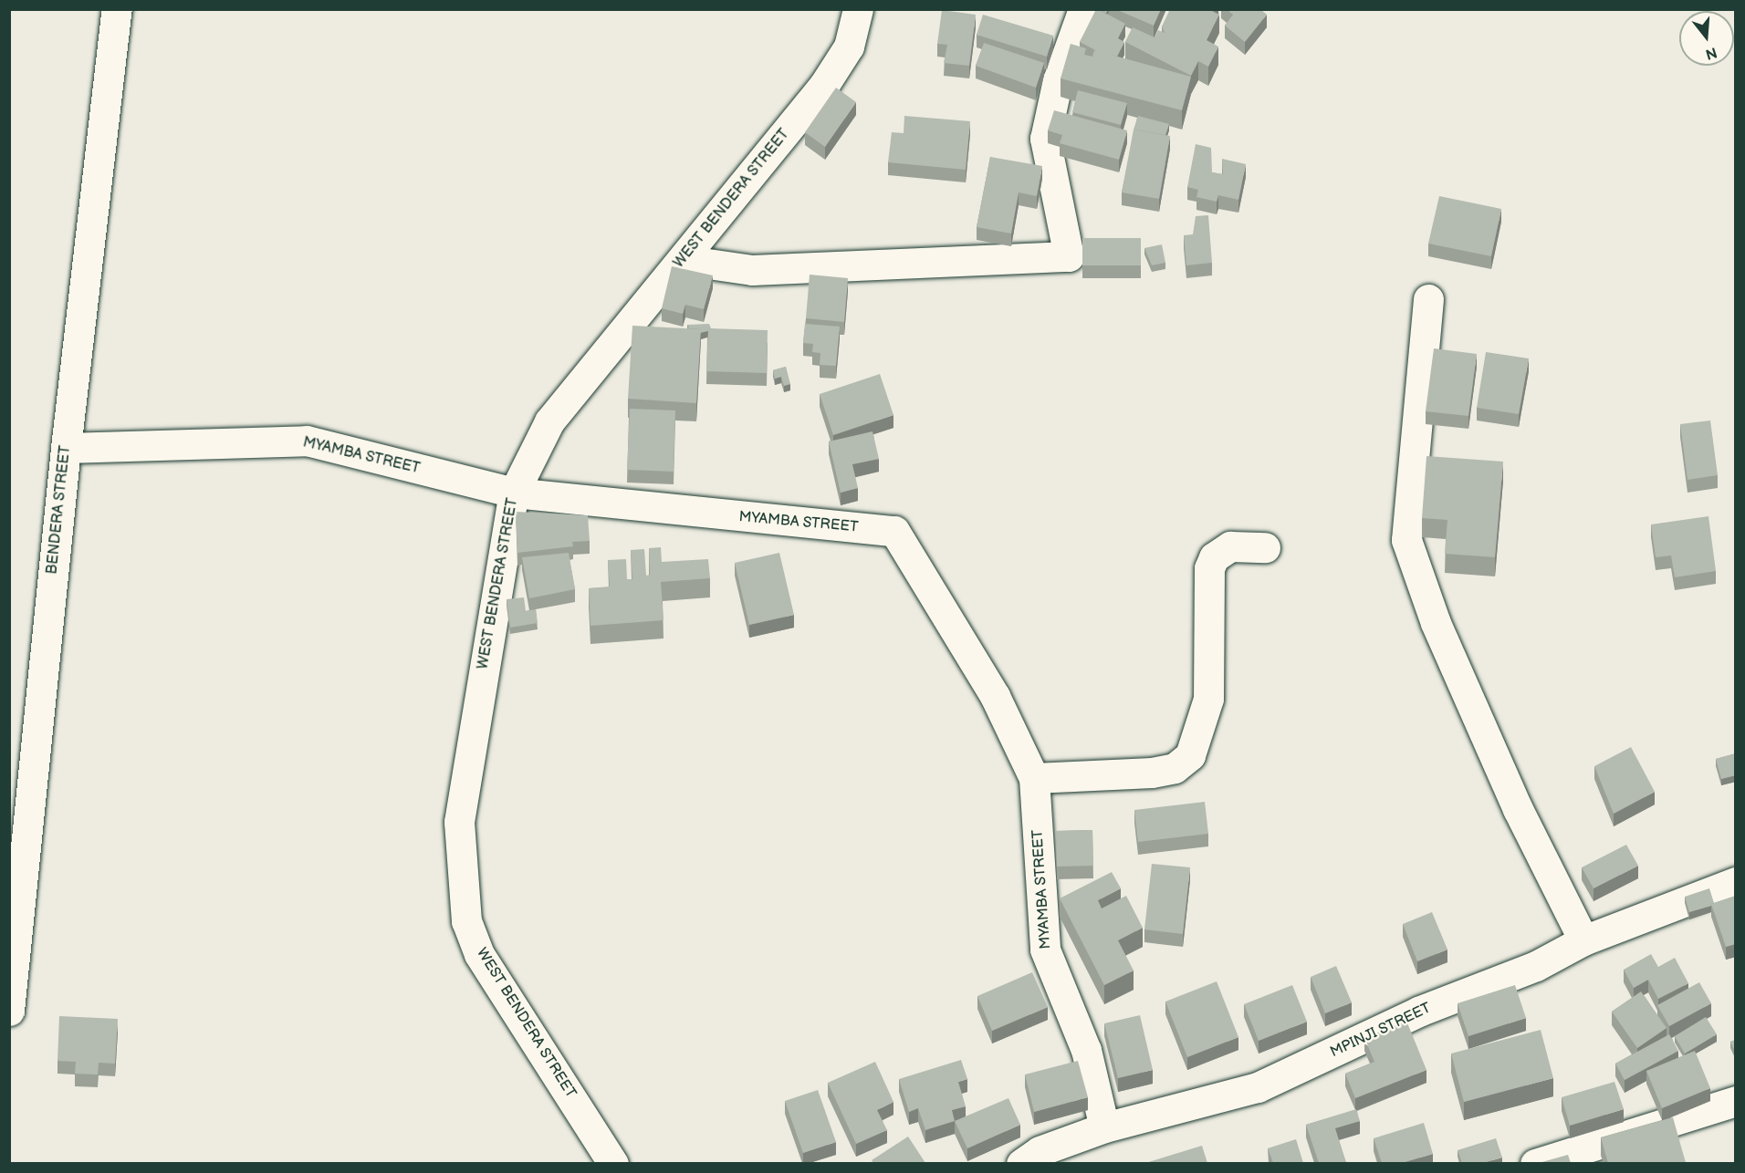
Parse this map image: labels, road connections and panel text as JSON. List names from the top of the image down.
{
  "streets": {
    "street": [
      "WEST BENDERA STREET",
      "MYAMBA STREET",
      "BENDERA STREET",
      "MPINJI STREET"
    ]
  },
  "crossings": [
    ["WEST BENDERA STREET", "MYAMBA STREET"],
    ["MYAMBA STREET", "BENDERA STREET"],
    ["MYAMBA STREET", "MPINJI STREET"]
  ],
  "north": "bottom"
}
